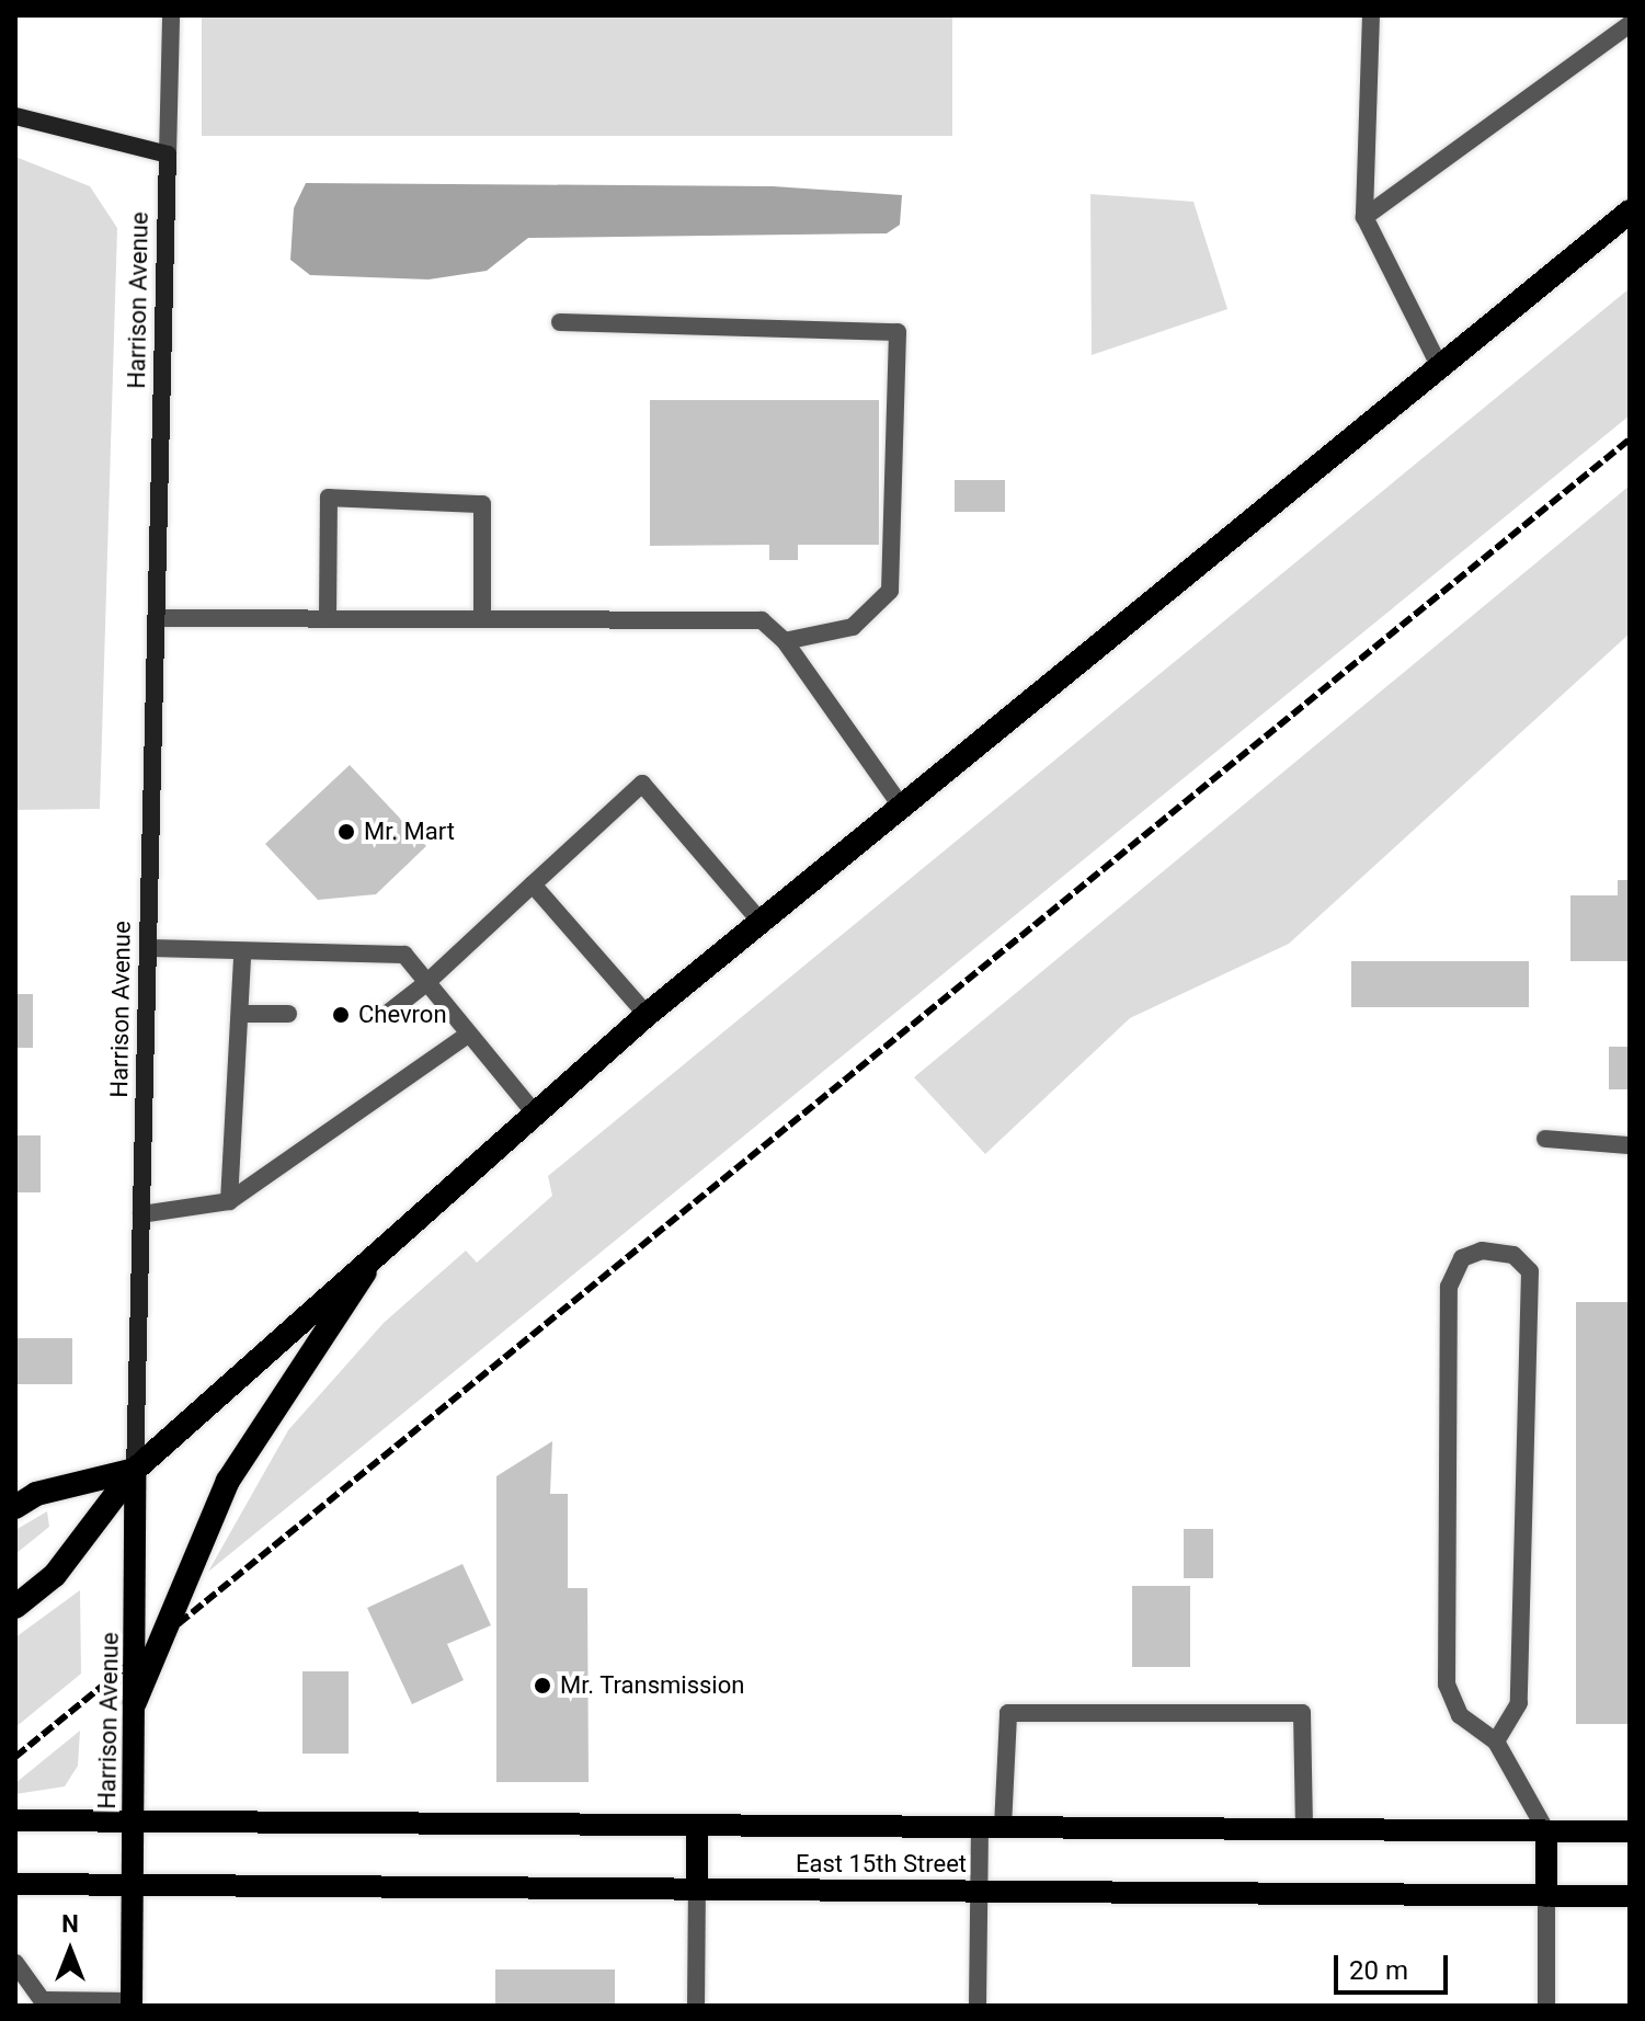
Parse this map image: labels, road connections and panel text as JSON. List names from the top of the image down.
{
  "streets": {
    "main road": ["Harrison Avenue", "East 15th Street"]
  },
  "crossings": [
    ["Harrison Avenue", "East 15th Street"]
  ],
  "places": ["Mr. Mart", "Chevron", "Mr. Transmission"],
  "scale_bar": "20 m",
  "north": "top"
}
